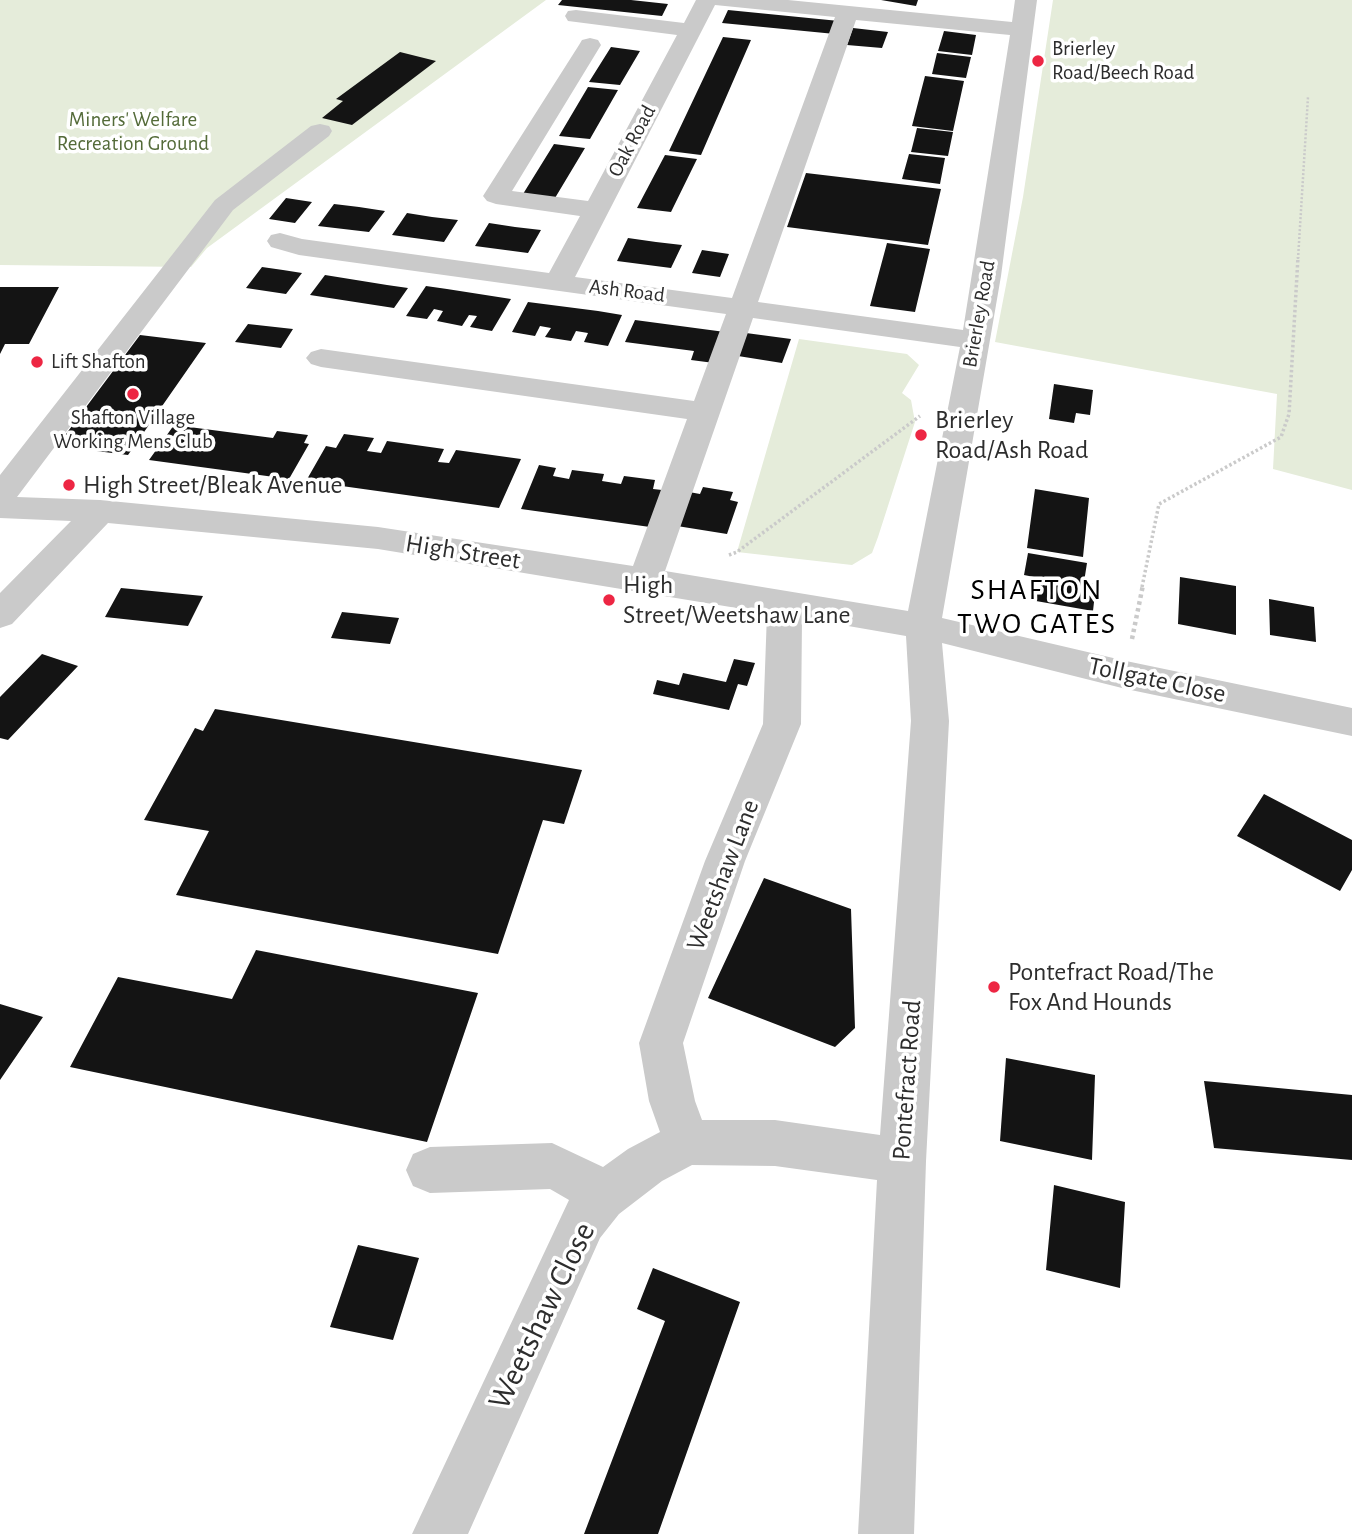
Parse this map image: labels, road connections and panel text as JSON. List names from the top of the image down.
{
  "streets": {
    "street": [
      "Oak Road",
      "Ash Road",
      "Brierley Road",
      "High Street",
      "Tollgate Close",
      "Weetshaw Lane",
      "Pontefract Road",
      "Weetshaw Close"
    ]
  },
  "crossings": [
    ["Oak Road", "Ash Road"],
    ["Ash Road", "Brierley Road"],
    ["Brierley Road", "High Street"],
    ["Brierley Road", "Tollgate Close"],
    ["Brierley Road", "Pontefract Road"],
    ["High Street", "Tollgate Close"],
    ["High Street", "Weetshaw Lane"],
    ["High Street", "Pontefract Road"],
    ["Tollgate Close", "Pontefract Road"],
    ["Weetshaw Lane", "Weetshaw Close"],
    ["Pontefract Road", "Weetshaw Close"]
  ],
  "districts": ["SHAFTON TWO GATES"],
  "parks": ["Miners' Welfare Recreation Ground"],
  "places": [
    "Brierley Road/Beech Road",
    "Lift Shafton",
    "Shafton Village Working Mens Club",
    "Brierley Road/Ash Road",
    "High Street/Bleak Avenue",
    "High Street/Weetshaw Lane",
    "Pontefract Road/The Fox And Hounds"
  ]
}
